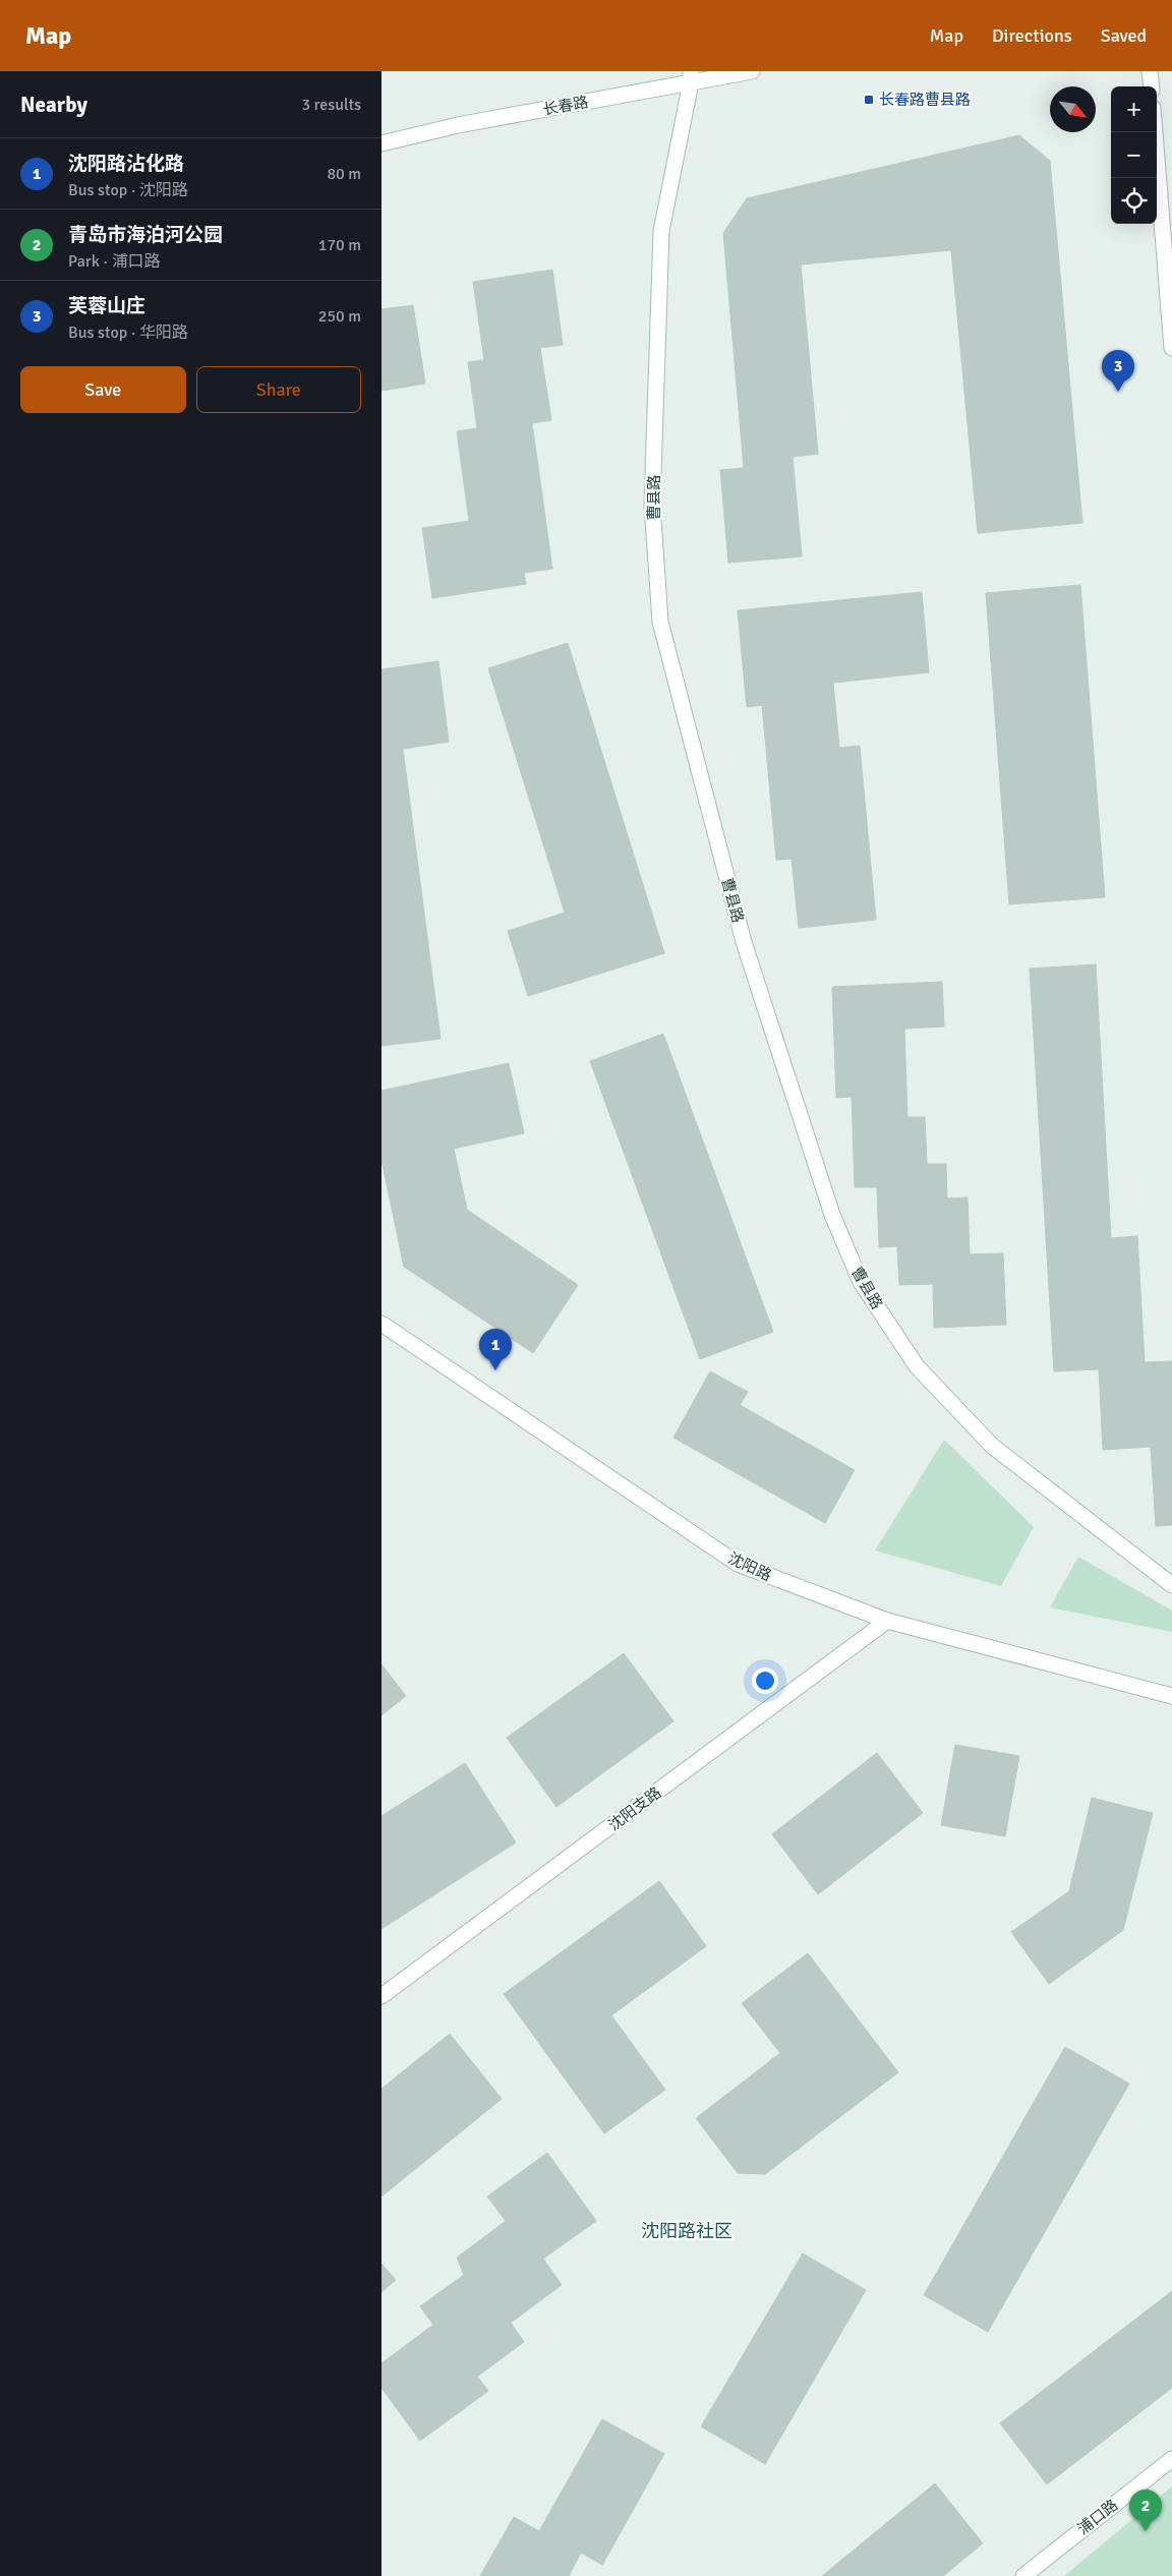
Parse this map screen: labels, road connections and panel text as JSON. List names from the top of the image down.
{
  "streets": {
    "street": [
      "长春路",
      "曹县路",
      "沈阳路",
      "沈阳支路",
      "浦口路"
    ]
  },
  "crossings": [
    ["长春路", "曹县路"],
    ["沈阳路", "沈阳支路"]
  ],
  "districts": ["沈阳路社区"],
  "places": {
    "transit": ["长春路曹县路"]
  },
  "north": "bottom right",
  "page": {
    "header": "Map",
    "nav": ["Map", "Directions", "Saved"],
    "heading": ["Nearby", "3 results"],
    "map_buttons": ["+", "−"],
    "list": [
      {
        "mark": "1",
        "name": "沈阳路沾化路",
        "note": "Bus stop · 沈阳路",
        "value": "80 m"
      },
      {
        "mark": "2",
        "name": "青岛市海泊河公园",
        "note": "Park · 浦口路",
        "value": "170 m"
      },
      {
        "mark": "3",
        "name": "芙蓉山庄",
        "note": "Bus stop · 华阳路",
        "value": "250 m"
      }
    ],
    "pins": ["3", "1", "2"],
    "buttons": ["Save", "Share"]
  }
}
